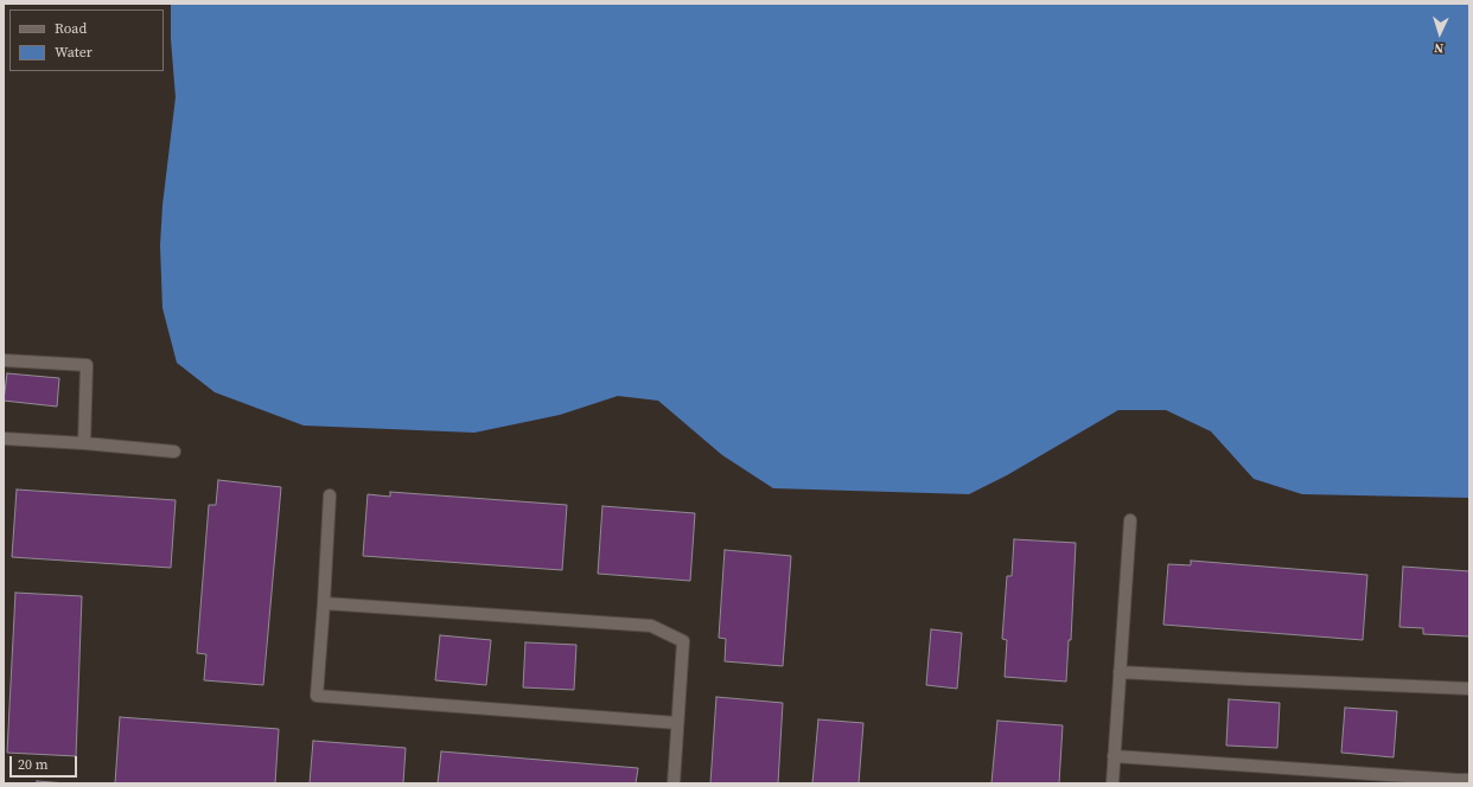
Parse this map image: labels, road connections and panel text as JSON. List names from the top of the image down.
{
  "legend": ["Road", "Water"],
  "scale_bar": "20 m",
  "north": "bottom"
}
